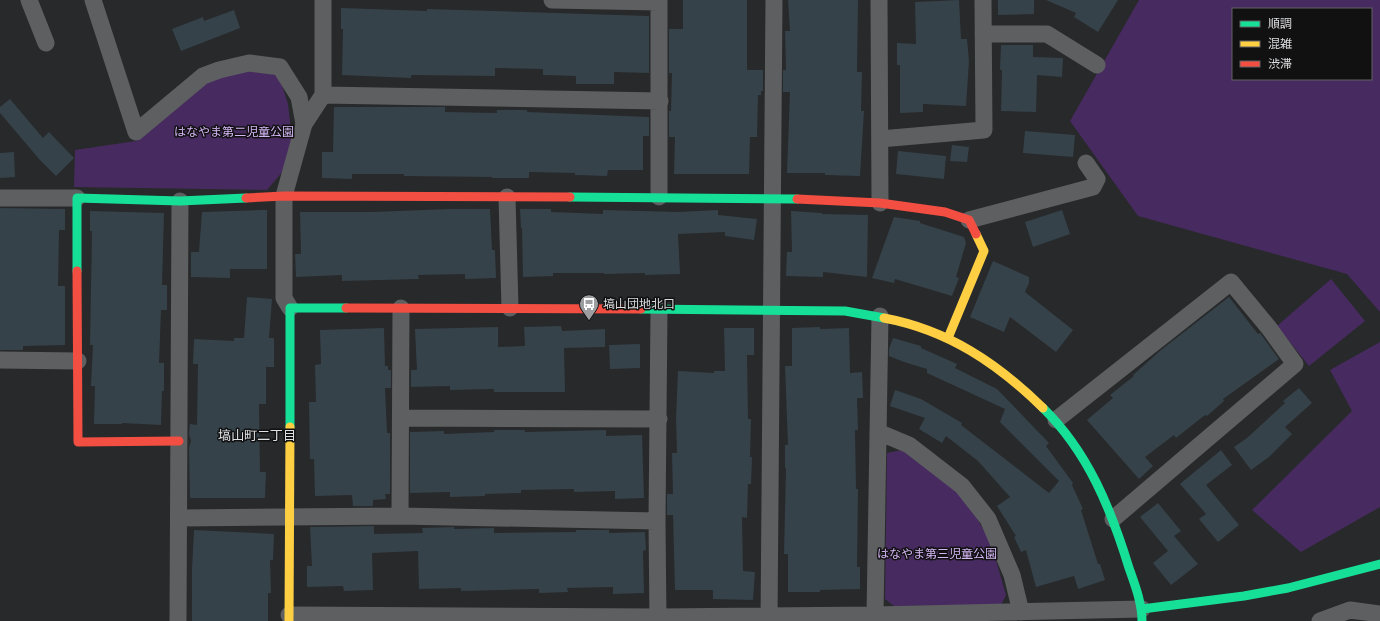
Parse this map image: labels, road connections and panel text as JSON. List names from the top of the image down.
{
  "districts": ["塙山町二丁目"],
  "parks": ["はなやま第二児童公園", "はなやま第三児童公園"],
  "places": {
    "bus stop": ["塙山団地北口"]
  },
  "legend": ["順調", "混雑", "渋滞"]
}
